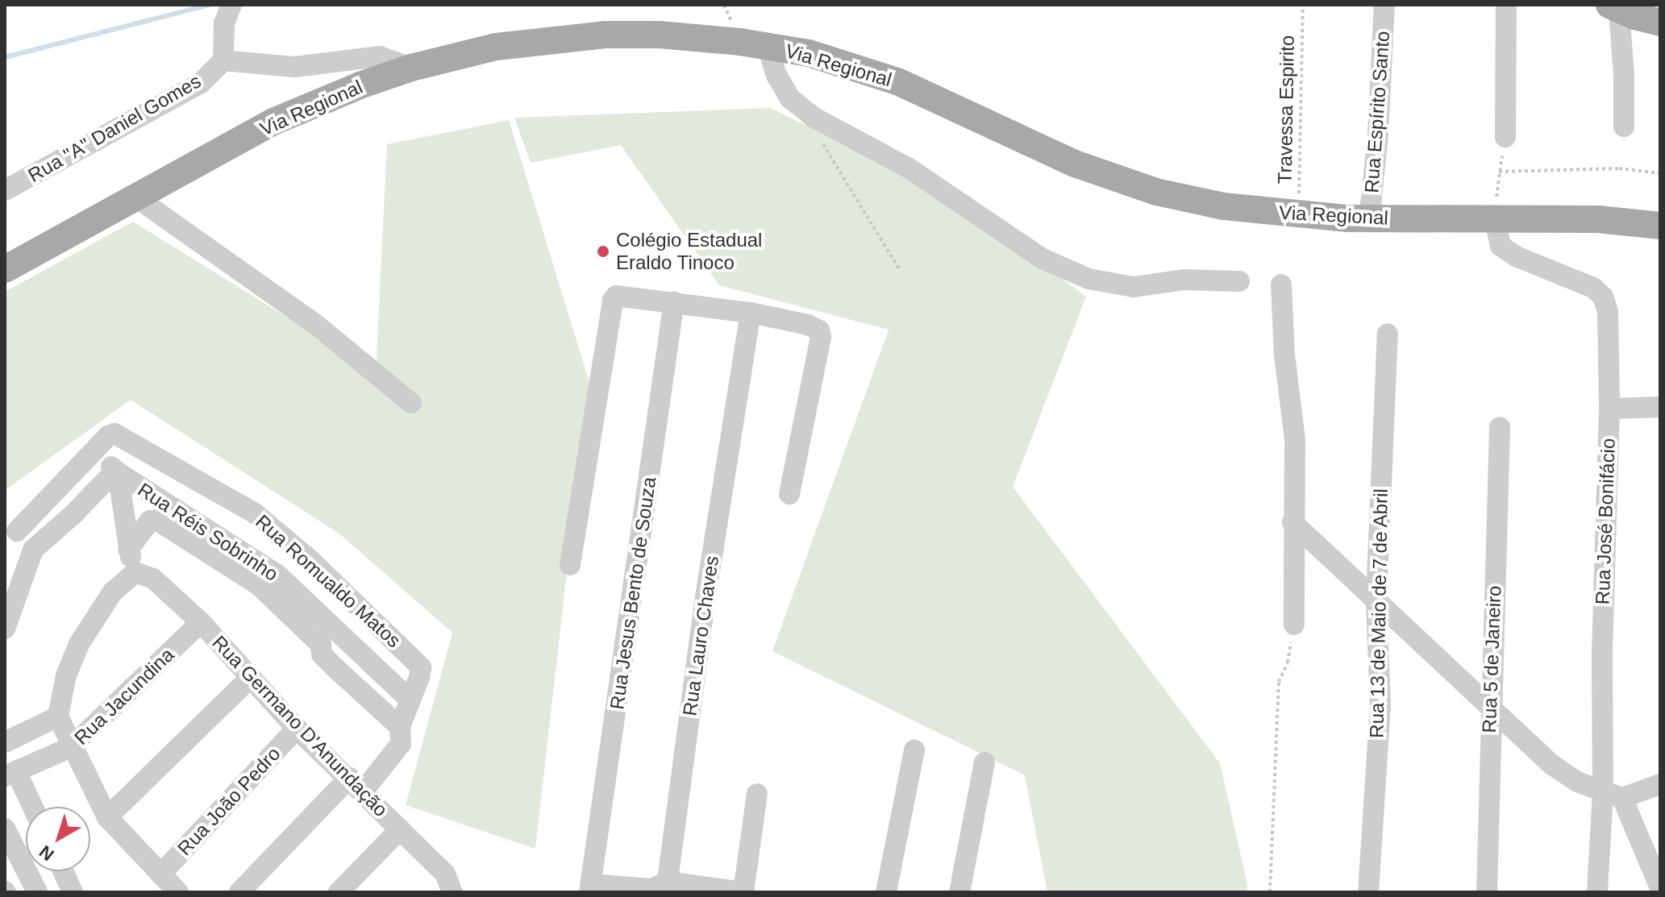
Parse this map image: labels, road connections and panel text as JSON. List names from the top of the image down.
{
  "streets": {
    "main road": ["Via Regional"],
    "street": [
      "Rua Espírito Santo",
      "Rua \"A\" Daniel Gomes",
      "Rua José Bonifácio",
      "Rua Réis Sobrinho",
      "Rua Romualdo Matos",
      "Rua Jesus Bento de Souza",
      "Rua 13 de Maio de 7 de Abril",
      "Rua Lauro Chaves",
      "Rua 5 de Janeiro",
      "Rua Jacundina",
      "Rua Germano D'Anundação",
      "Rua João Pedro"
    ],
    "path": ["Travessa Espirito"]
  },
  "crossings": [
    ["Via Regional", "Travessa Espirito"],
    ["Via Regional", "Rua Espírito Santo"],
    ["Via Regional", "Rua José Bonifácio"],
    ["Rua Réis Sobrinho", "Rua Romualdo Matos"],
    ["Rua Romualdo Matos", "Rua Germano D'Anundação"],
    ["Rua Jacundina", "Rua Germano D'Anundação"],
    ["Rua Germano D'Anundação", "Rua João Pedro"]
  ],
  "places": ["Colégio Estadual Eraldo Tinoco"],
  "north": "bottom left"
}
